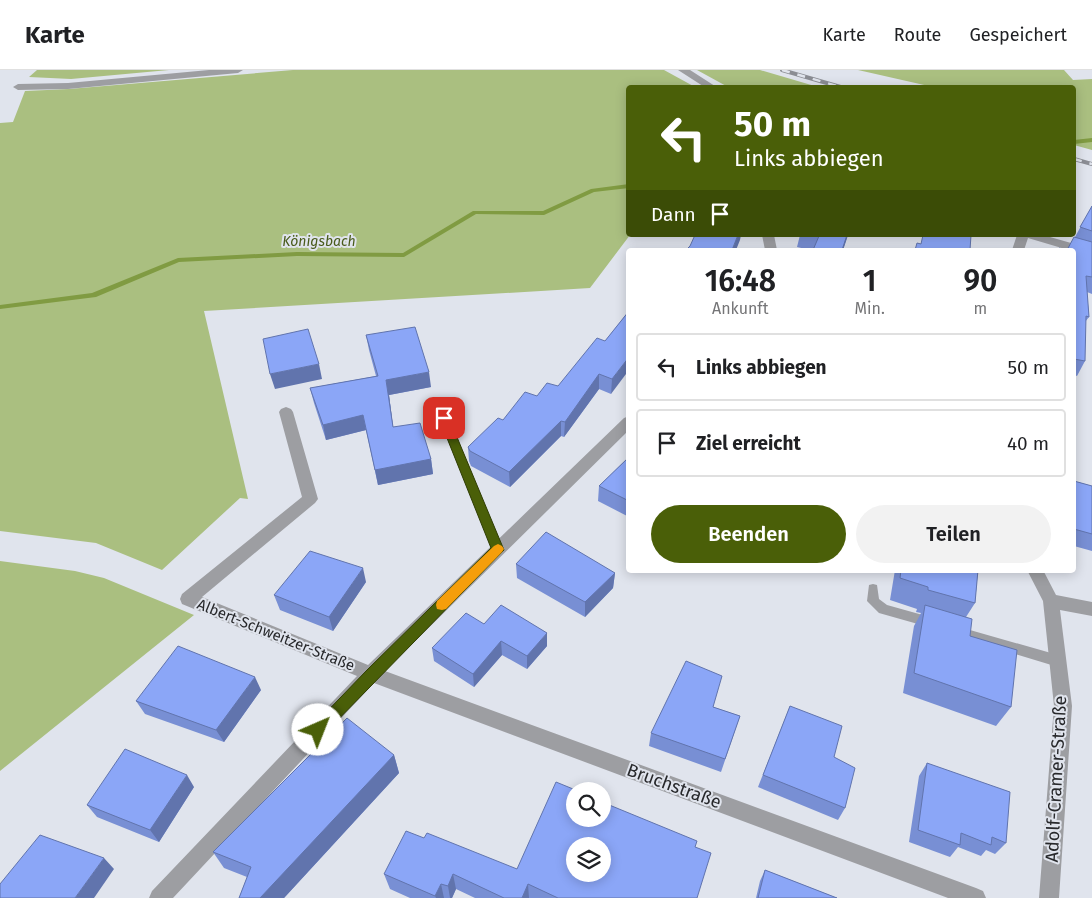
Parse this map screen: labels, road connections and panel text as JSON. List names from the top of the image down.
{
  "streets": {
    "street": ["Albert-Schweitzer-Straße", "Adolf-Cramer-Straße", "Bruchstraße"]
  },
  "crossings": [
    ["Albert-Schweitzer-Straße", "Bruchstraße"]
  ],
  "water": ["Königsbach"],
  "page": {
    "header": "Karte",
    "nav": ["Karte", "Route", "Gespeichert"],
    "turn": ["50 m", "Links abbiegen"],
    "then": "Dann",
    "eta": [
      "16:48",
      "Ankunft",
      "1",
      "Min.",
      "90",
      "m"
    ],
    "list": [
      {
        "name": "Links abbiegen",
        "value": "50 m"
      },
      {
        "name": "Ziel erreicht",
        "value": "40 m"
      }
    ],
    "buttons": ["Beenden", "Teilen"]
  }
}
